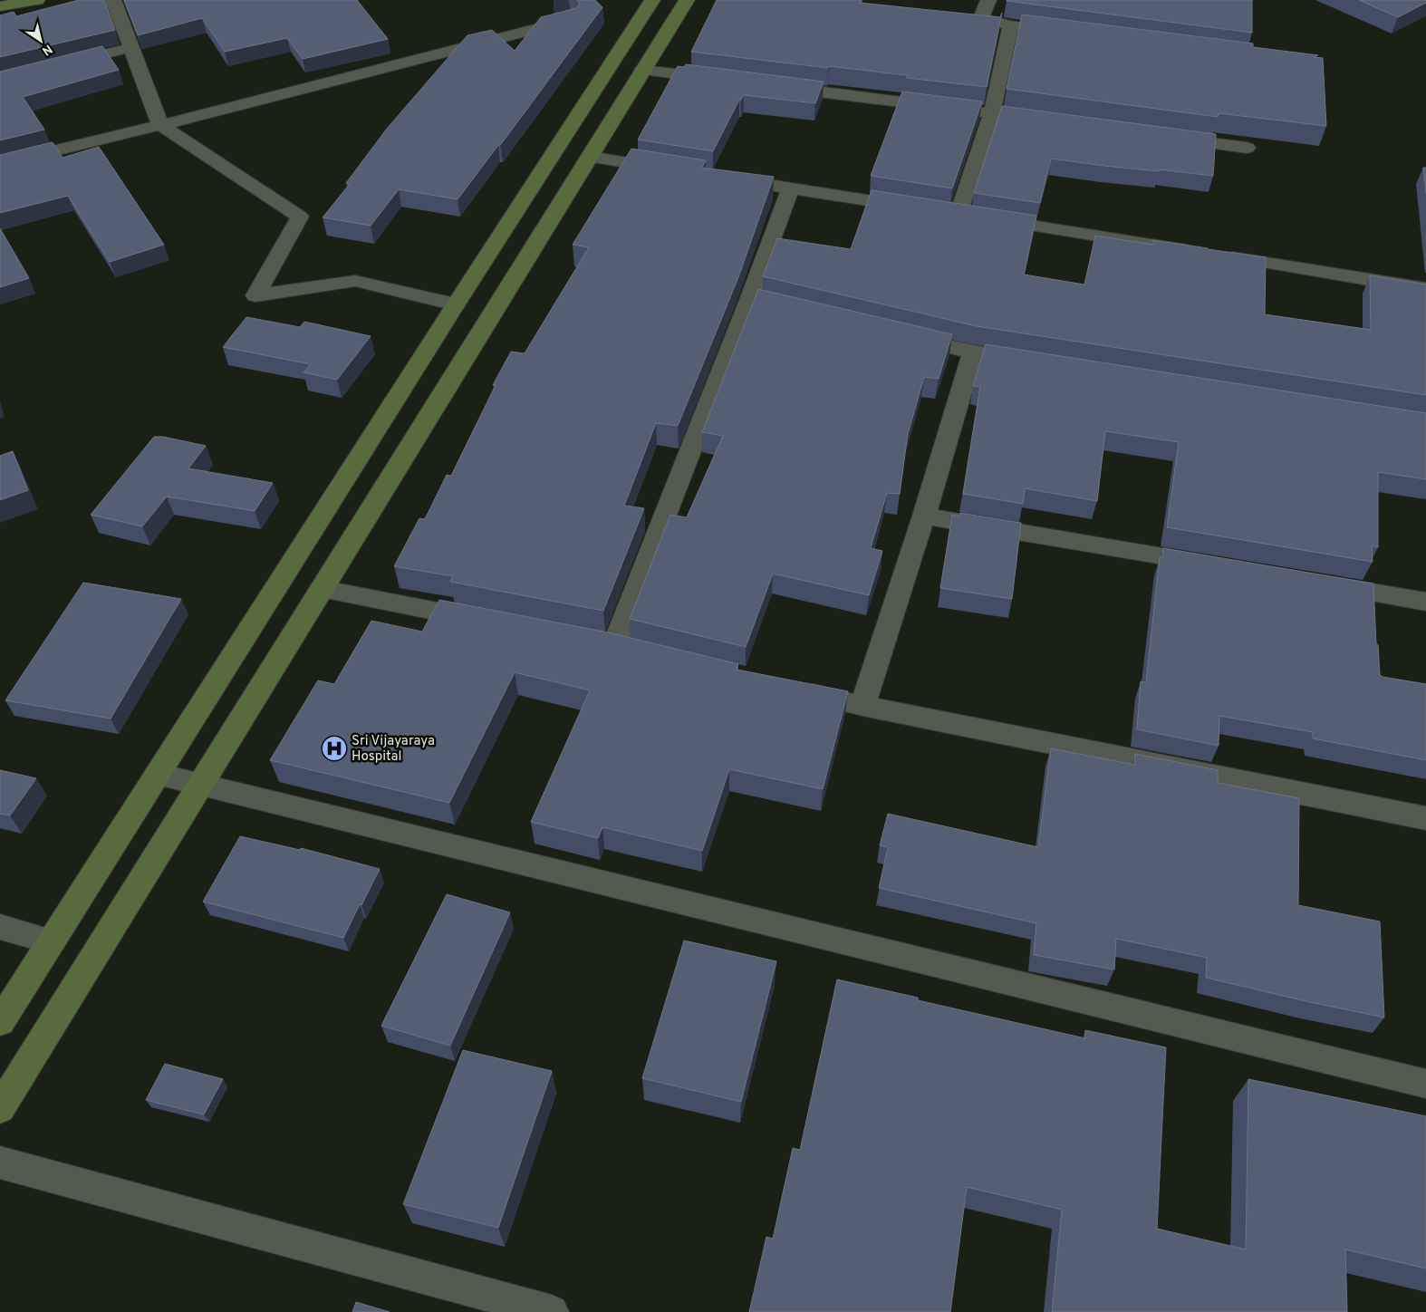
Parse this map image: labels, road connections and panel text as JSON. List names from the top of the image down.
{
  "places": {
    "hospital": ["Sri Vijayaraya Hospital"]
  },
  "north": "bottom right"
}
